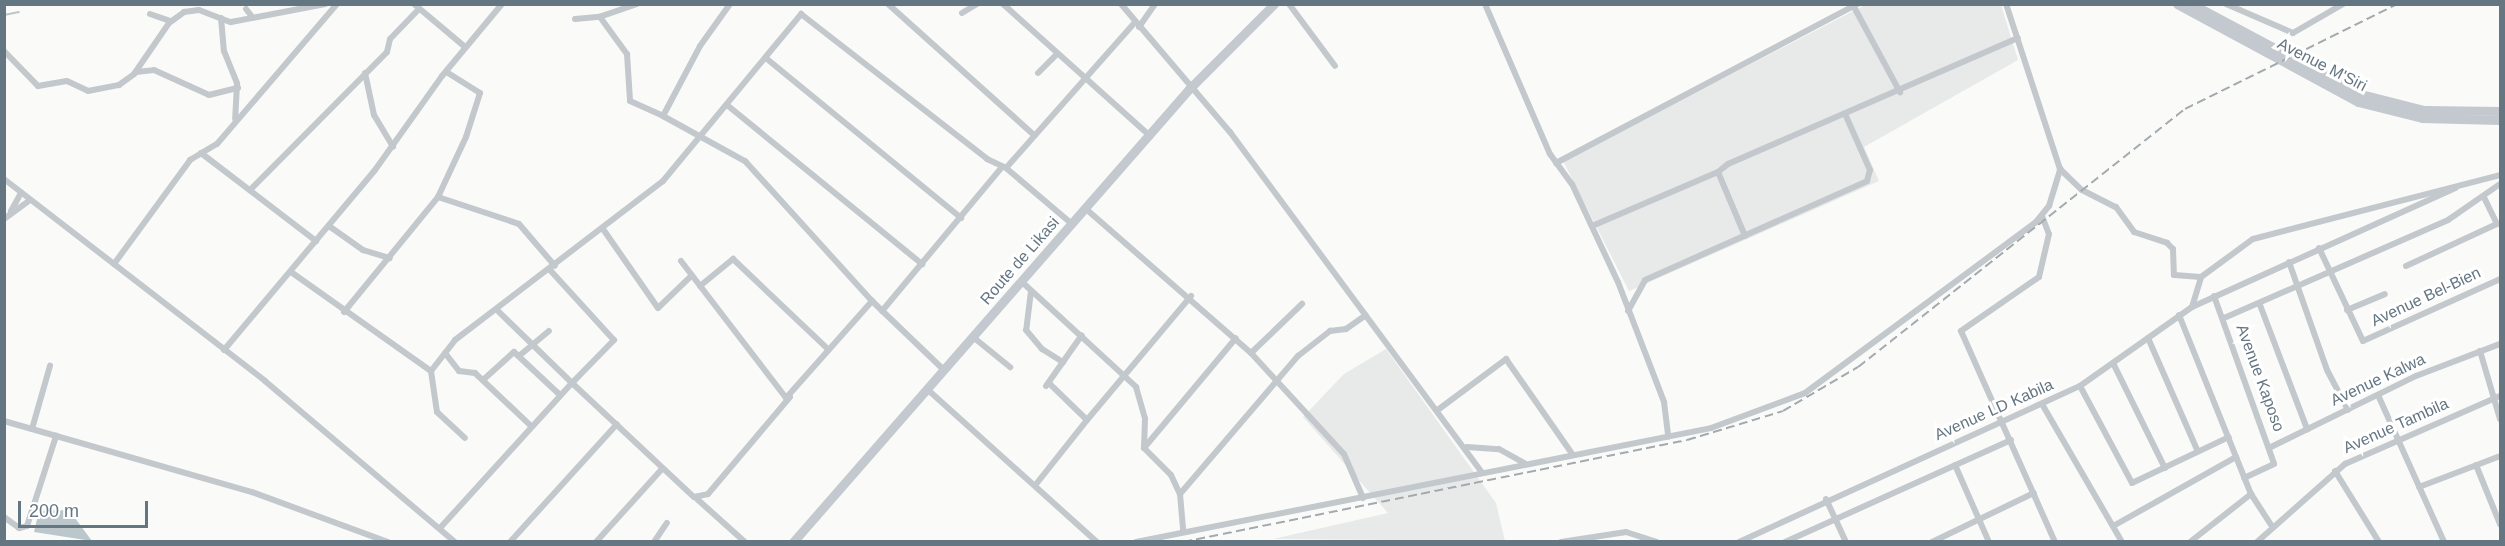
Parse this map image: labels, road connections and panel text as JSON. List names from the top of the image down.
{
  "streets": {
    "highway": ["Avenue M'Siri", "Route de Likasi"],
    "street": [
      "Avenue Bel-Bien",
      "Avenue Kaposo",
      "Avenue Kalwa",
      "Avenue LD Kabila",
      "Avenue Tambila"
    ]
  },
  "crossings": [
    ["Avenue Kaposo", "Avenue Kalwa"],
    ["Avenue Kaposo", "Avenue LD Kabila"]
  ],
  "scale_bar": "200 m"
}
